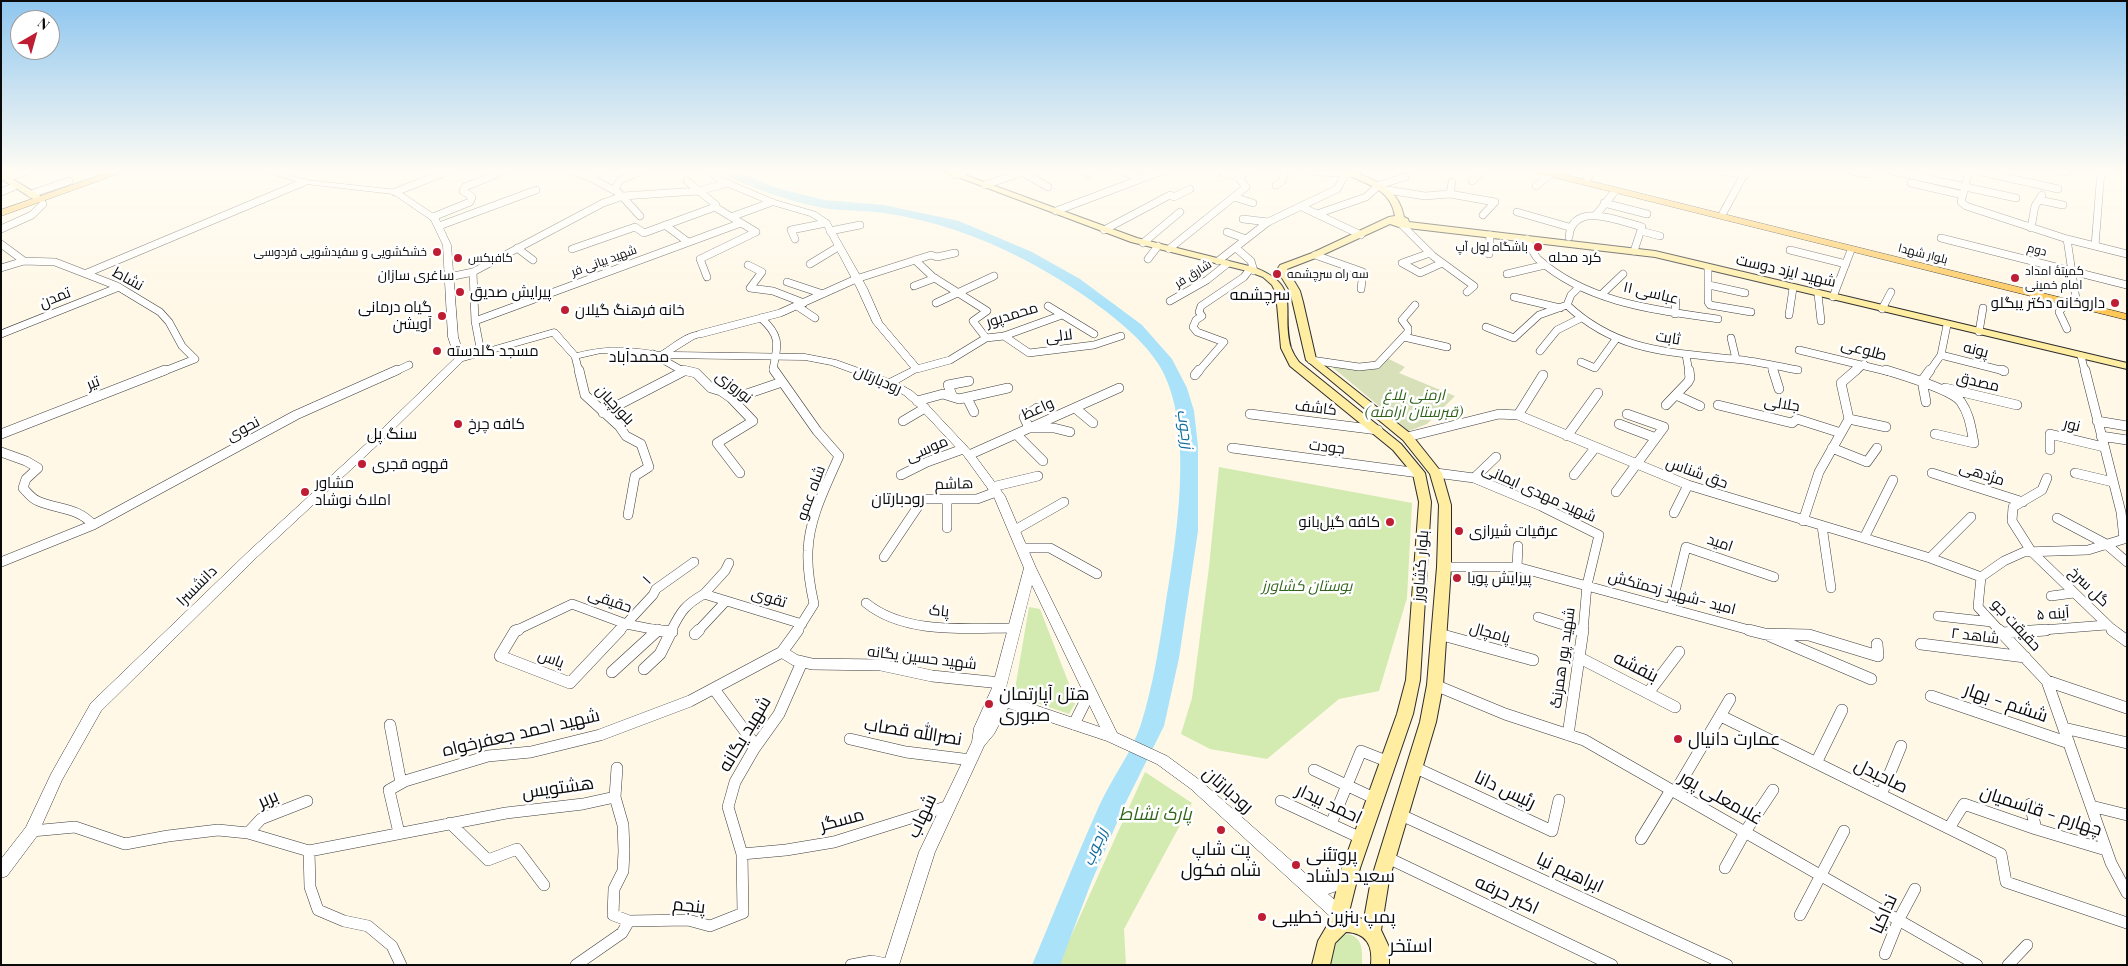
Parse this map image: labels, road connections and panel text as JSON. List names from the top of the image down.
{
  "streets": {
    "main road": ["بلوار شهدا", "شهید ایزد دوست", "بلوار کشاورز"],
    "street": [
      "دوم",
      "شهید بیانی فر",
      "شارق فر",
      "نشاط",
      "عباسی ۱۱",
      "تمدن",
      "محمدپور",
      "لالی",
      "ثابت",
      "طلوعی",
      "پونه",
      "رودبارتان",
      "مصدق",
      "تیر",
      "نوروزی",
      "جلالی",
      "بلورچیان",
      "کاشف",
      "واعظ",
      "نور",
      "نحوی",
      "جودت",
      "موسی",
      "حق شناس",
      "مژدهی",
      "هاشم",
      "شاه عمو",
      "شهید مهدی ایمانی",
      "امید",
      "۱",
      "دانشسرا",
      "گل سرخ",
      "امید -شهید زحمتکش",
      "تقوی",
      "حقیقی",
      "پاک",
      "آینه ۵",
      "حقیقت جو",
      "پامچال",
      "شاهد ۲",
      "شهید حسین یگانه",
      "شهید پور همرنگ",
      "یاس",
      "بنفشه",
      "ششم - بهار",
      "نصرالله قصاب",
      "شهید احمد جعفرخواه",
      "شهید یگانه",
      "صاحبدل",
      "هشتویس",
      "رئیس دانا",
      "غلامعلی پور",
      "بربر",
      "احمد بیدار",
      "چهارم - قاسمیان",
      "شهاب",
      "مسگر",
      "ابراهیم نیا",
      "اکبر حرفه",
      "پنجم",
      "نداکیا"
    ]
  },
  "crossings": [
    ["شهید ایزد دوست", "عباسی ۱۱"],
    ["شهید ایزد دوست", "بلوار کشاورز"],
    ["نشاط", "تمدن"],
    ["نشاط", "تیر"],
    ["محمدپور", "لالی"],
    ["محمدپور", "رودبارتان"],
    ["طلوعی", "مصدق"],
    ["رودبارتان", "نوروزی"],
    ["رودبارتان", "بلورچیان"],
    ["رودبارتان", "واعظ"],
    ["رودبارتان", "موسی"],
    ["رودبارتان", "هاشم"],
    ["رودبارتان", "شاه عمو"],
    ["رودبارتان", "بلوار کشاورز"],
    ["رودبارتان", "شهید حسین یگانه"],
    ["رودبارتان", "شهاب"],
    ["کاشف", "بلوار کشاورز"],
    ["واعظ", "موسی"],
    ["جودت", "بلوار کشاورز"],
    ["حق شناس", "بلوار کشاورز"],
    ["حق شناس", "حقیقت جو"],
    ["مژدهی", "گل سرخ"],
    ["شاه عمو", "تقوی"],
    ["شاه عمو", "شهید حسین یگانه"],
    ["شاه عمو", "شهید احمد جعفرخواه"],
    ["شهید مهدی ایمانی", "بلوار کشاورز"],
    ["شهید مهدی ایمانی", "شهید پور همرنگ"],
    ["امید", "امید -شهید زحمتکش"],
    ["بلوار کشاورز", "امید -شهید زحمتکش"],
    ["بلوار کشاورز", "پامچال"],
    ["بلوار کشاورز", "رئیس دانا"],
    ["بلوار کشاورز", "غلامعلی پور"],
    ["بلوار کشاورز", "احمد بیدار"],
    ["بلوار کشاورز", "ابراهیم نیا"],
    ["بلوار کشاورز", "اکبر حرفه"],
    ["۱", "حقیقی"],
    ["۱", "یاس"],
    ["گل سرخ", "آینه ۵"],
    ["امید -شهید زحمتکش", "شهید پور همرنگ"],
    ["حقیقی", "یاس"],
    ["آینه ۵", "حقیقت جو"],
    ["حقیقت جو", "شاهد ۲"],
    ["حقیقت جو", "ششم - بهار"],
    ["حقیقت جو", "چهارم - قاسمیان"],
    ["شهید حسین یگانه", "شهید احمد جعفرخواه"],
    ["شهید حسین یگانه", "شهید یگانه"],
    ["شهید حسین یگانه", "شهاب"],
    ["شهید پور همرنگ", "بنفشه"],
    ["شهید پور همرنگ", "غلامعلی پور"],
    ["نصرالله قصاب", "شهاب"],
    ["شهید یگانه", "مسگر"],
    ["شهید یگانه", "پنجم"],
    ["صاحبدل", "چهارم - قاسمیان"],
    ["هشتویس", "پنجم"],
    ["غلامعلی پور", "نداکیا"],
    ["شهاب", "مسگر"],
    ["مسگر", "پنجم"]
  ],
  "districts": [
    "کرد محله",
    "ساغری سازان",
    "سرچشمه",
    "محمدآباد",
    "سنگ پل",
    "رودبارتان",
    "استخر"
  ],
  "water": ["زرجوب"],
  "parks": ["ارمنی بلاغ (قبرستان ارامنه)", "بوستان کشاورز", "پارک نشاط"],
  "places": [
    "باشگاه لِوِل آپ",
    "خشکشویی و سفیدشویی فردوسی",
    "کافبکس",
    "سه راه سرچشمه",
    "کمیتهٔ امداد امام خمینی",
    "پیرایش صدیق",
    "داروخانه دکتر یبگلو",
    "خانه فرهنگ گیلان",
    "گیاه درمانی آویشن",
    "مسجد گلدسته",
    "کافه چرخ",
    "قهوه قجری",
    "مشاور املاک نوشاد",
    "کافه گیل‌بانو",
    "عرقیات شیرازی",
    "پیرایش پویا",
    "هتل آپارتمان صبوری",
    "عمارت دانیال",
    "پت شاپ شاه فکول",
    "پروتئنی سعید دلشاد",
    "پمپ بنزین خطیبی"
  ],
  "north": "top right"
}
